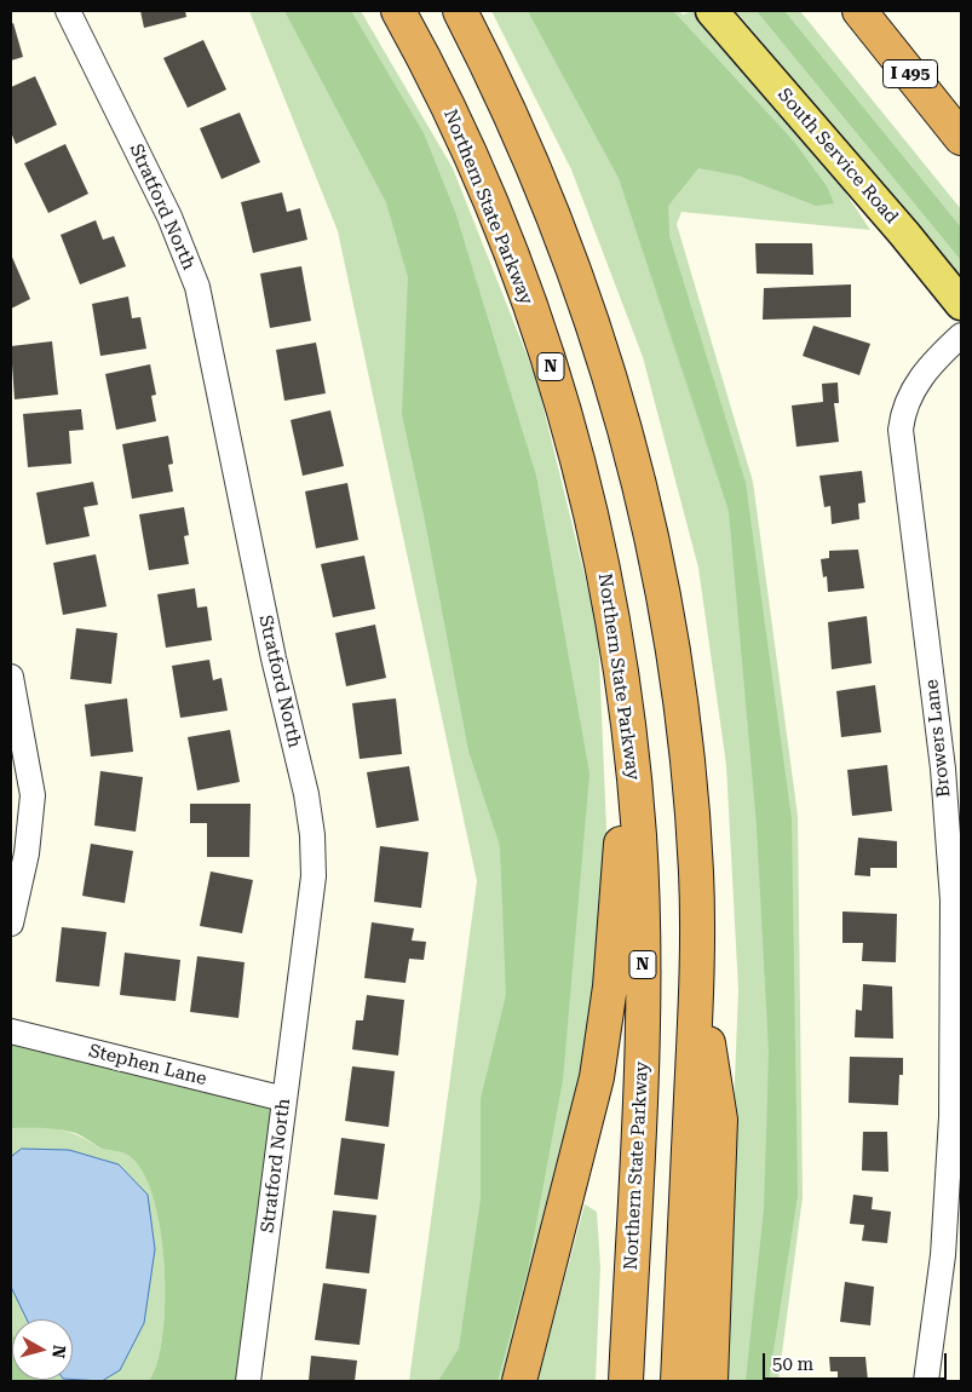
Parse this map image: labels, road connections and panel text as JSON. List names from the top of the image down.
{
  "streets": {
    "highway": ["I 495", "Northern State Parkway", "N"],
    "main road": ["South Service Road"],
    "street": ["Stratford North", "Browers Lane", "Stephen Lane"]
  },
  "crossings": [
    ["Stratford North", "Stephen Lane"]
  ],
  "scale_bar": "50 m",
  "north": "right"
}
